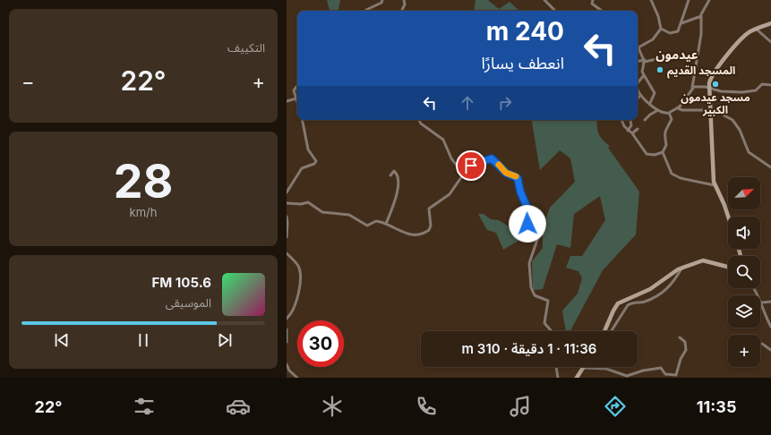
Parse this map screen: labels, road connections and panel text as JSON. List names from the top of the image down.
{
  "districts": ["عيدمون"],
  "places": ["المسجد القديم", "مسجد عيدمون الكبير"],
  "north": "top right",
  "page": {
    "tile": [
      "التكييف",
      ["28", "km/h"]
    ],
    "turn": ["240 m", "انعطف يسارًا"],
    "heat": ["−", "22°", "+"],
    "map_buttons": "+",
    "song": ["105.6 FM", "الموسيقى"],
    "limit": "30",
    "trip": "11:36 · 1 دقيقة · 310 m",
    "tabs": ["11:35", "22°"]
  }
}
